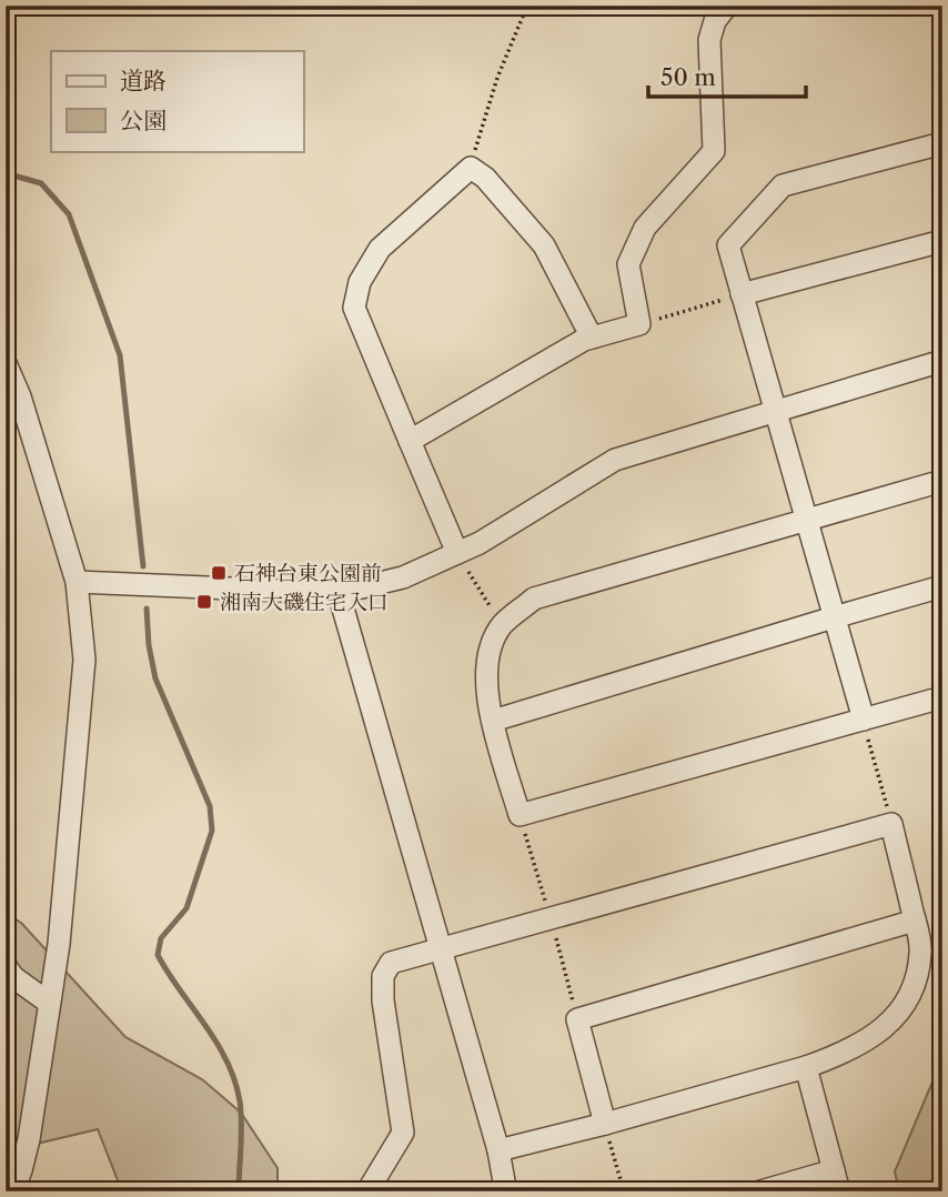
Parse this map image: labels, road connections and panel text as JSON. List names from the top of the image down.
{
  "places": {
    "transit": ["石神台東公園前", "湘南大磯住宅入口"]
  },
  "legend": ["道路", "公園"],
  "scale_bar": "50 m"
}
